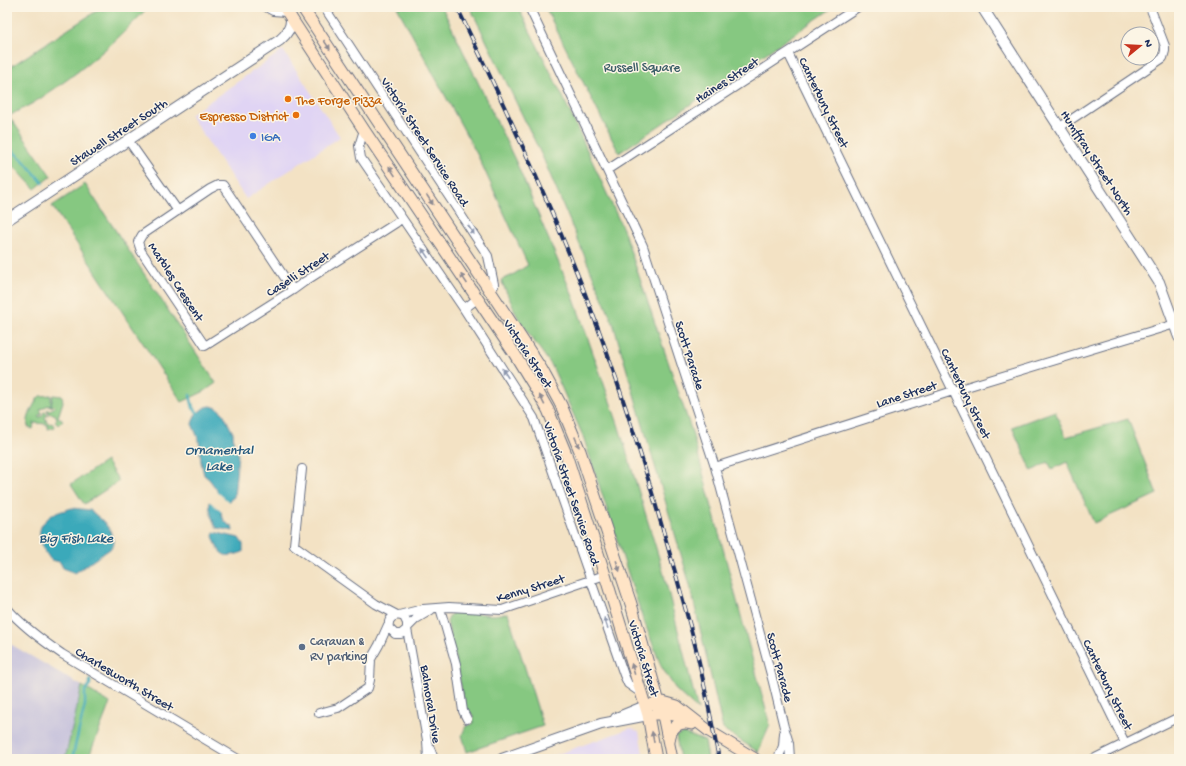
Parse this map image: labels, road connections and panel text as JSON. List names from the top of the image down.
{
  "streets": {
    "main road": ["Victoria Street"],
    "street": [
      "Haines Street",
      "Canterbury Street",
      "Stawell Street South",
      "Victoria Street Service Road",
      "Humffray Street North",
      "Caselli Street",
      "Marbles Crescent",
      "Scott Parade",
      "Lane Street",
      "Kenny Street",
      "Charlesworth Street",
      "Balmoral Drive"
    ]
  },
  "crossings": [
    ["Haines Street", "Canterbury Street"],
    ["Haines Street", "Scott Parade"],
    ["Canterbury Street", "Lane Street"],
    ["Stawell Street South", "Victoria Street"],
    ["Victoria Street Service Road", "Caselli Street"],
    ["Victoria Street Service Road", "Victoria Street"],
    ["Victoria Street Service Road", "Kenny Street"],
    ["Humffray Street North", "Lane Street"],
    ["Caselli Street", "Marbles Crescent"],
    ["Victoria Street", "Kenny Street"],
    ["Scott Parade", "Lane Street"],
    ["Kenny Street", "Balmoral Drive"]
  ],
  "water": ["Ornamental Lake", "Big Fish Lake"],
  "parks": ["Russell Square"],
  "places": [
    "The Forge Pizza",
    "Espresso District",
    "IGA",
    "Caravan & RV parking"
  ],
  "north": "right"
}
